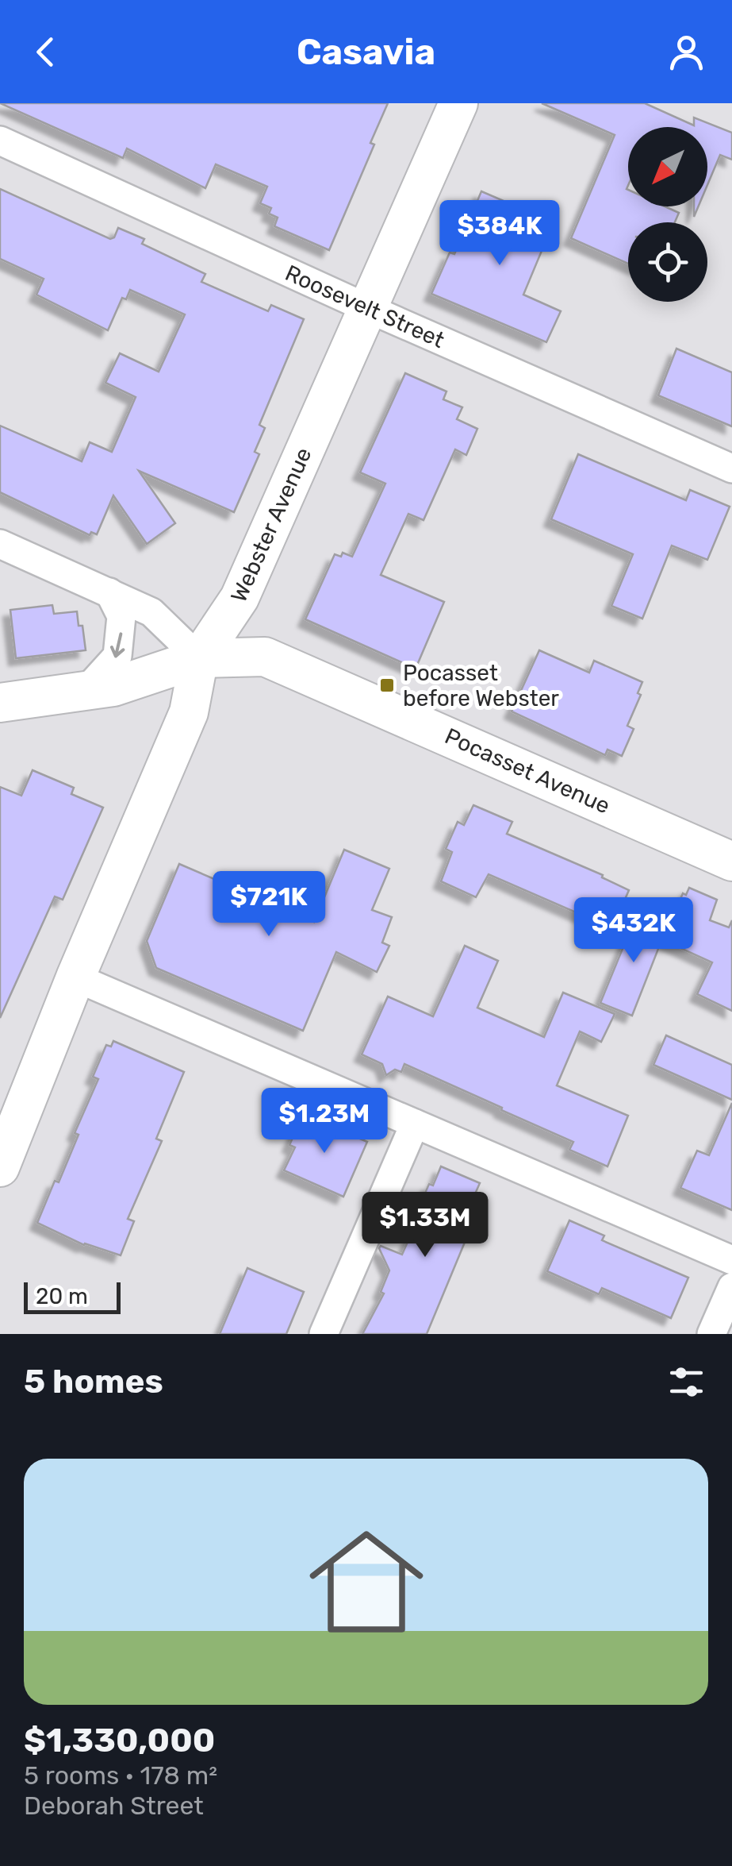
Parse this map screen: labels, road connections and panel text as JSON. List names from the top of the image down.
{
  "streets": {
    "street": ["Roosevelt Street", "Webster Avenue", "Pocasset Avenue"]
  },
  "crossings": [
    ["Roosevelt Street", "Webster Avenue"],
    ["Webster Avenue", "Pocasset Avenue"]
  ],
  "places": {
    "transit": ["Pocasset before Webster"]
  },
  "scale_bar": "20 m",
  "north": "bottom left",
  "page": {
    "header": "Casavia",
    "price": [
      "$384K",
      "$721K",
      "$432K",
      "$1.23M",
      "$1.33M"
    ],
    "scale": "20 m",
    "heading": "5 homes",
    "list": [
      {
        "name": "$1,330,000",
        "note": "5 rooms · 178 m² · Deborah Street"
      }
    ]
  }
}
